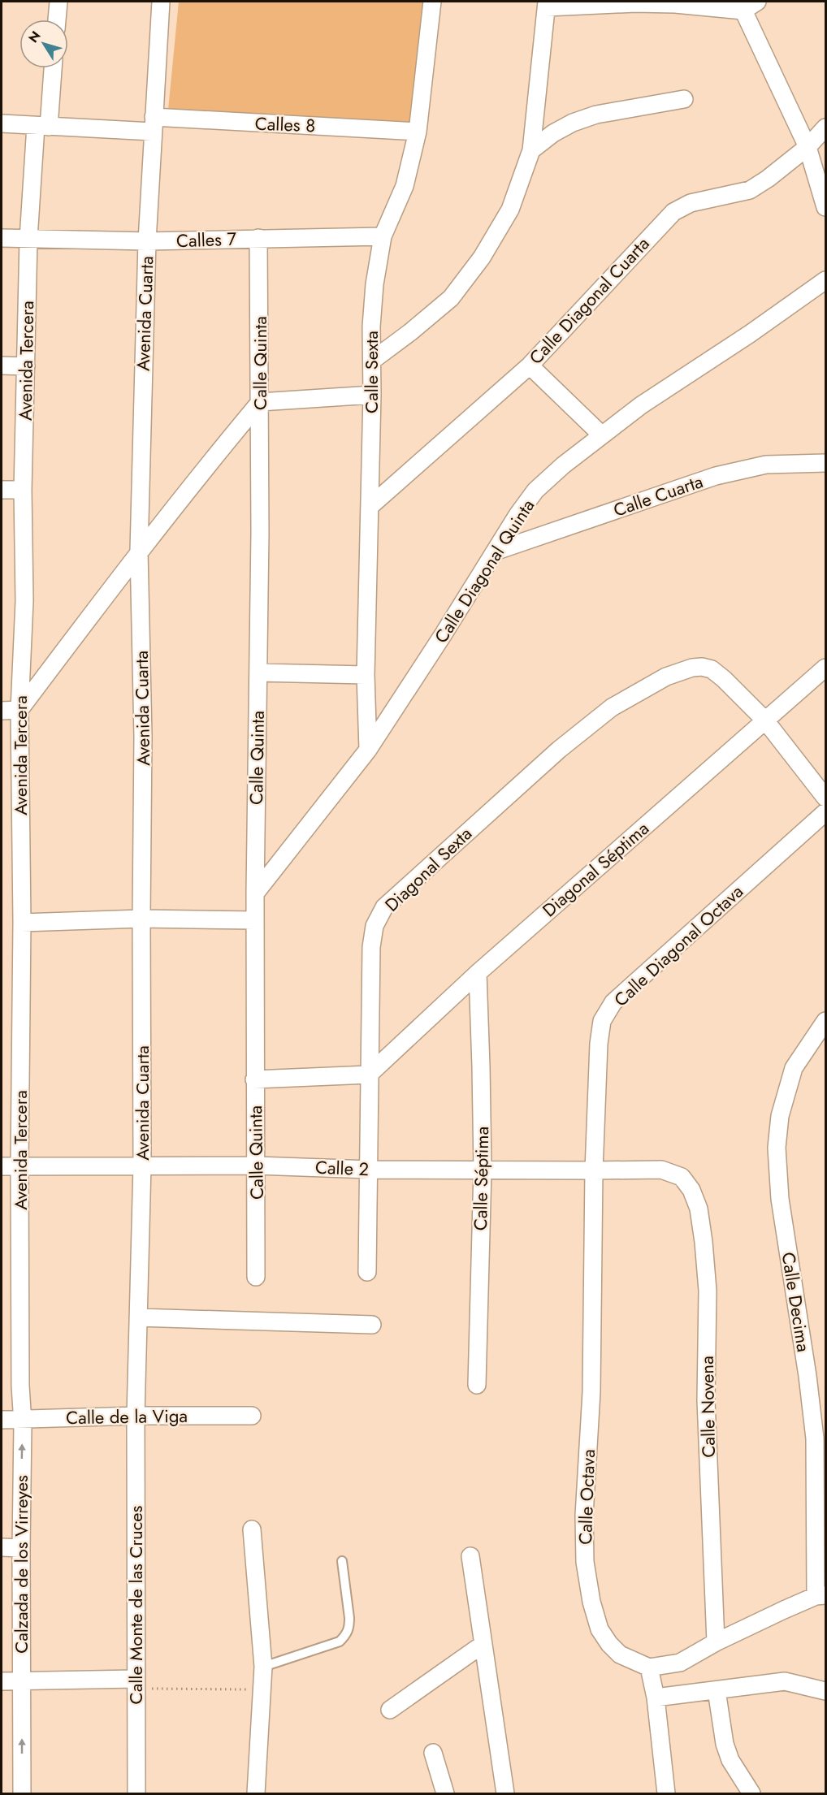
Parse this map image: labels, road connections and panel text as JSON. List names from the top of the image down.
{
  "streets": {
    "street": [
      "Calles 8",
      "Calles 7",
      "Calle Diagonal Cuarta",
      "Avenida Cuarta",
      "Avenida Tercera",
      "Calle Quinta",
      "Calle Sexta",
      "Calle Cuarta",
      "Calle Diagonal Quinta",
      "Diagonal Sexta",
      "Diagonal Séptima",
      "Calle Diagonal Octava",
      "Calle 2",
      "Calle Séptima",
      "Calle Decima",
      "Calle Novena",
      "Calle de la Viga",
      "Calle Octava",
      "Calzada de los Virreyes",
      "Calle Monte de las Cruces"
    ]
  },
  "crossings": [
    ["Calles 8", "Avenida Cuarta"],
    ["Calles 8", "Avenida Tercera"],
    ["Calles 8", "Calle Sexta"],
    ["Calles 7", "Avenida Cuarta"],
    ["Calles 7", "Avenida Tercera"],
    ["Calles 7", "Calle Quinta"],
    ["Calles 7", "Calle Sexta"],
    ["Calle Diagonal Cuarta", "Calle Sexta"],
    ["Avenida Cuarta", "Calle 2"],
    ["Avenida Cuarta", "Calle de la Viga"],
    ["Avenida Cuarta", "Calle Monte de las Cruces"],
    ["Avenida Tercera", "Calle 2"],
    ["Avenida Tercera", "Calzada de los Virreyes"],
    ["Calle Quinta", "Calle Diagonal Quinta"],
    ["Calle Quinta", "Calle 2"],
    ["Calle Sexta", "Calle Diagonal Quinta"],
    ["Calle Cuarta", "Calle Diagonal Quinta"],
    ["Diagonal Sexta", "Diagonal Séptima"],
    ["Diagonal Sexta", "Calle 2"],
    ["Diagonal Séptima", "Calle Séptima"],
    ["Calle Diagonal Octava", "Calle 2"],
    ["Calle Diagonal Octava", "Calle Octava"],
    ["Calle 2", "Calle Séptima"],
    ["Calle 2", "Calle Novena"],
    ["Calle 2", "Calle Octava"],
    ["Calle de la Viga", "Calzada de los Virreyes"],
    ["Calle de la Viga", "Calle Monte de las Cruces"]
  ],
  "one_way": ["Calzada de los Virreyes"],
  "north": "top left"
}
